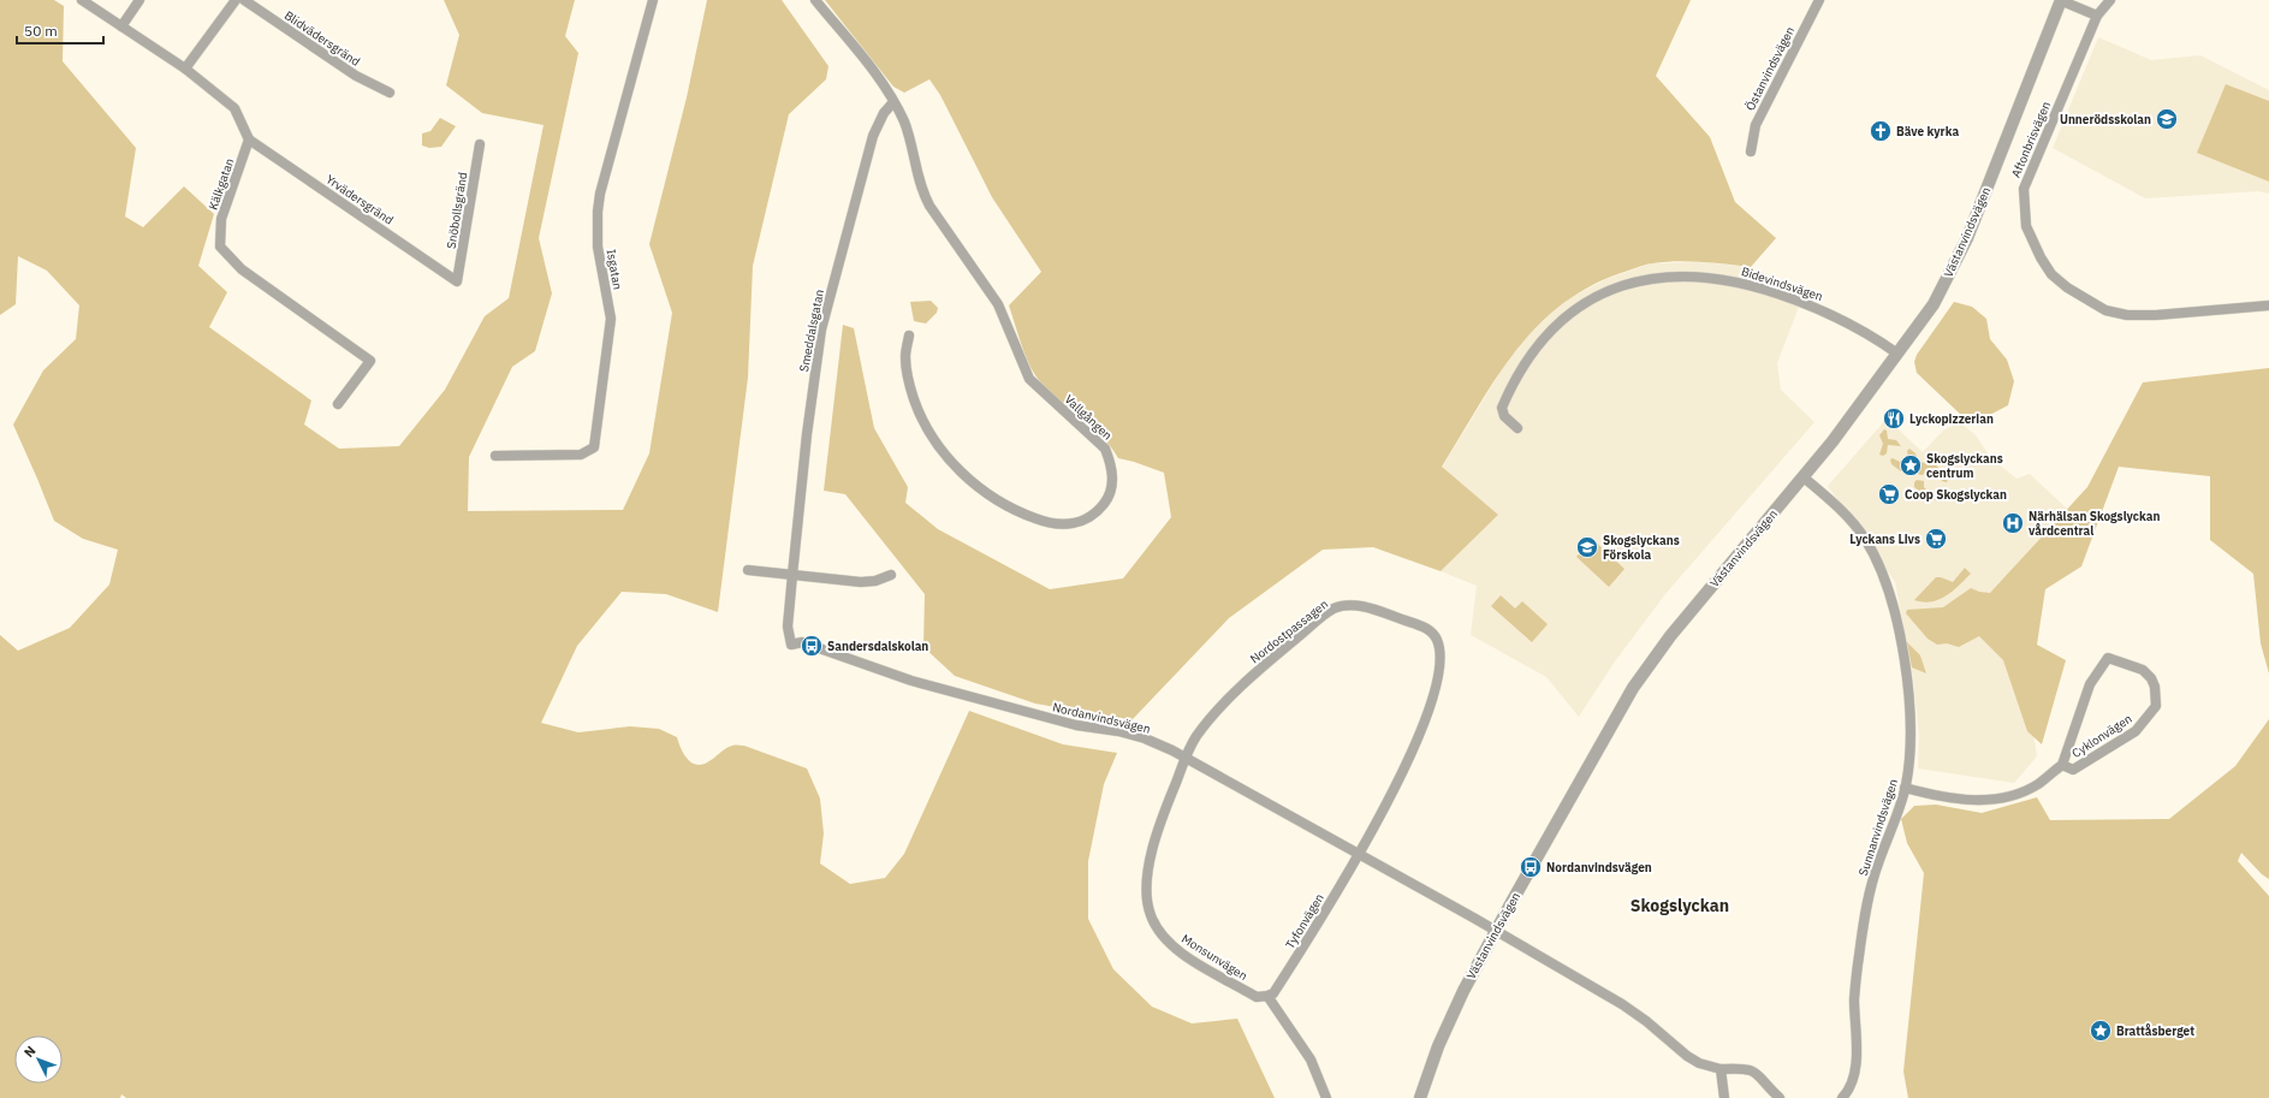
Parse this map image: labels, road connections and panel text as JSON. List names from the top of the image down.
{
  "streets": {
    "street": [
      "Blidvädersgränd",
      "Östanvindsvägen",
      "Aftonbrisvägen",
      "Kälkgatan",
      "Yrvädersgränd",
      "Snöbollsgränd",
      "Västanvindsvägen",
      "Isgatan",
      "Bidevindsvägen",
      "Smeddalsgatan",
      "Vallgången",
      "Nordostpassagen",
      "Nordanvindsvägen",
      "Cyklonvägen",
      "Sunnanvindsvägen",
      "Tyfonvägen",
      "Monsunvägen"
    ]
  },
  "crossings": [
    ["Kälkgatan", "Yrvädersgränd"],
    ["Yrvädersgränd", "Snöbollsgränd"],
    ["Västanvindsvägen", "Bidevindsvägen"],
    ["Västanvindsvägen", "Nordanvindsvägen"],
    ["Västanvindsvägen", "Sunnanvindsvägen"],
    ["Smeddalsgatan", "Vallgången"],
    ["Smeddalsgatan", "Nordanvindsvägen"],
    ["Nordostpassagen", "Nordanvindsvägen"],
    ["Nordostpassagen", "Tyfonvägen"],
    ["Nordostpassagen", "Monsunvägen"],
    ["Nordanvindsvägen", "Tyfonvägen"],
    ["Nordanvindsvägen", "Monsunvägen"],
    ["Cyklonvägen", "Sunnanvindsvägen"],
    ["Tyfonvägen", "Monsunvägen"]
  ],
  "districts": ["Skogslyckan"],
  "places": {
    "school or university": ["Unnerödsskolan", "Skogslyckans Förskola"],
    "church": ["Bäve kyrka"],
    "restaurant": ["Lyckopizzerian"],
    "place": ["Skogslyckans centrum", "Brattåsberget"],
    "supermarket": ["Coop Skogslyckan", "Lyckans Livs"],
    "hospital": ["Närhälsan Skogslyckan vårdcentral"],
    "bus stop": ["Sandersdalskolan", "Nordanvindsvägen"]
  },
  "scale_bar": "50 m",
  "north": "top left"
}
